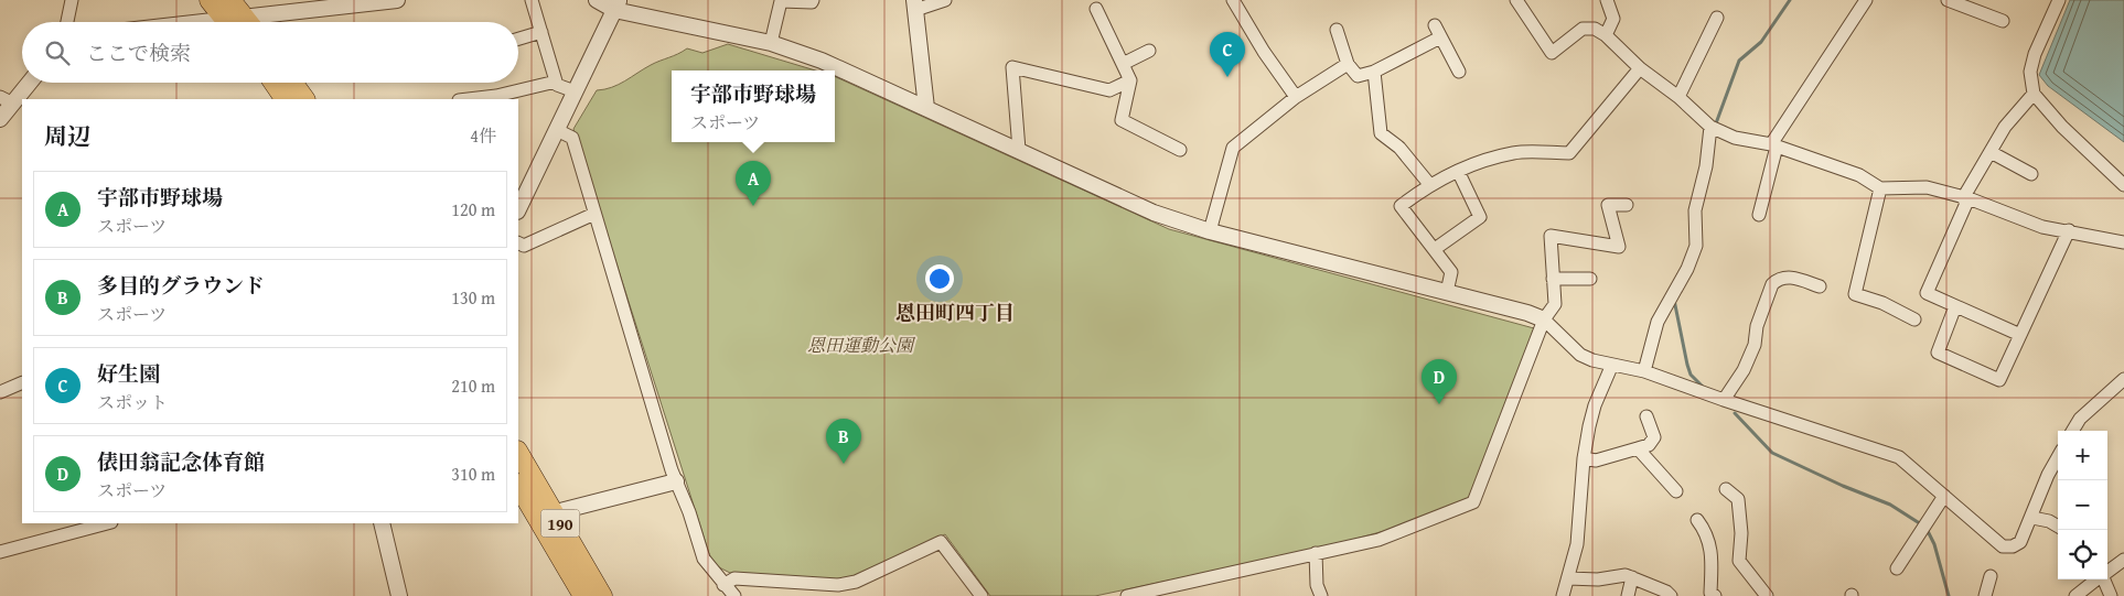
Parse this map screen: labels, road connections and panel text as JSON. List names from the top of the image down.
{
  "streets": {
    "highway": ["190"]
  },
  "districts": ["恩田町四丁目"],
  "parks": ["恩田運動公園"],
  "page": {
    "search": "ここで検索",
    "pins": [
      "C",
      "A",
      "D",
      "B"
    ],
    "popup": ["宇部市野球場", "スポーツ"],
    "heading": ["周辺", "4件"],
    "list": [
      {
        "mark": "A",
        "name": "宇部市野球場",
        "note": "スポーツ",
        "value": "120 m"
      },
      {
        "mark": "B",
        "name": "多目的グラウンド",
        "note": "スポーツ",
        "value": "130 m"
      },
      {
        "mark": "C",
        "name": "好生園",
        "note": "スポット",
        "value": "210 m"
      },
      {
        "mark": "D",
        "name": "俵田翁記念体育館",
        "note": "スポーツ",
        "value": "310 m"
      }
    ],
    "map_buttons": ["+", "−"]
  }
}
